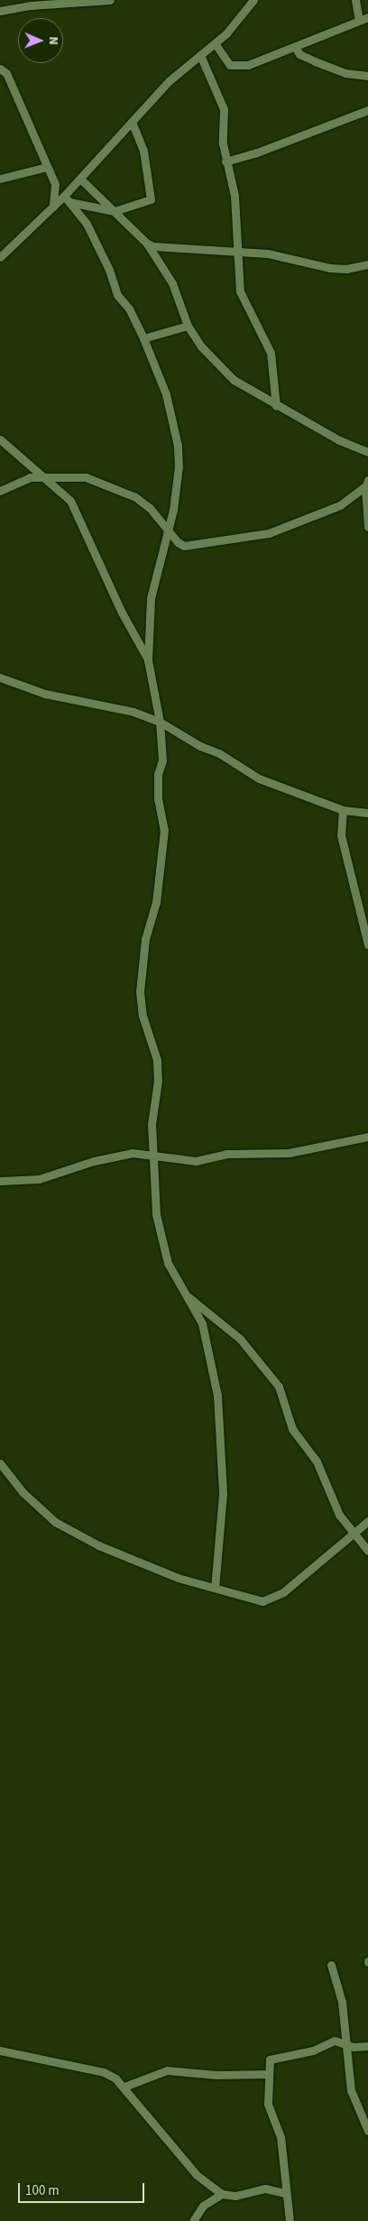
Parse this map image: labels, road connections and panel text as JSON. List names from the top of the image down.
{
  "scale_bar": "100 m",
  "north": "right"
}
